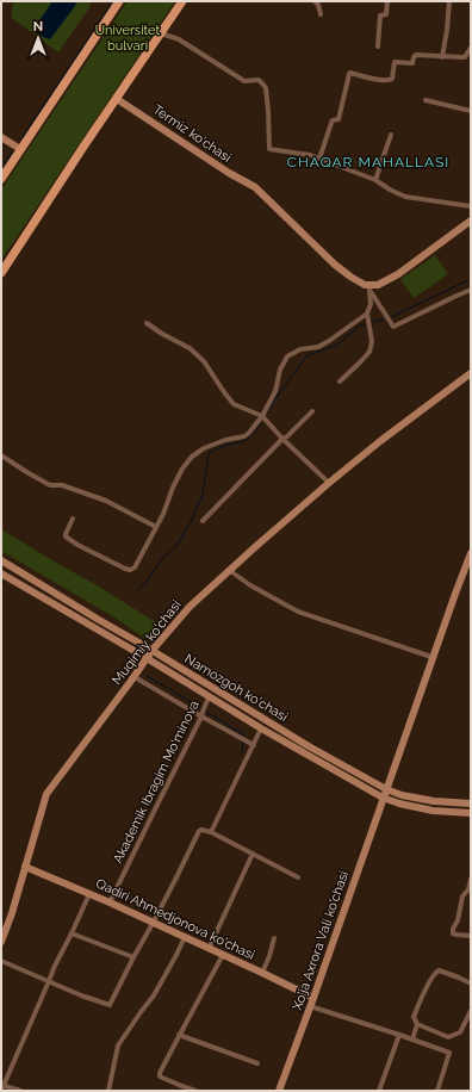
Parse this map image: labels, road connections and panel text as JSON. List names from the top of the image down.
{
  "streets": {
    "main road": [
      "Termiz ko'chasi",
      "Muqimiy ko'chasi",
      "Namozgoh ko'chasi",
      "Qadiri Ahmedjonova ko'chasi",
      "Xo'ja Axrora Vali ko'chasi"
    ],
    "street": ["Akademik Ibragim Mo'minova"]
  },
  "crossings": [
    ["Muqimiy ko'chasi", "Namozgoh ko'chasi"],
    ["Muqimiy ko'chasi", "Qadiri Ahmedjonova ko'chasi"],
    ["Namozgoh ko'chasi", "Akademik Ibragim Mo'minova"],
    ["Namozgoh ko'chasi", "Xo'ja Axrora Vali ko'chasi"],
    ["Akademik Ibragim Mo'minova", "Qadiri Ahmedjonova ko'chasi"],
    ["Qadiri Ahmedjonova ko'chasi", "Xo'ja Axrora Vali ko'chasi"]
  ],
  "districts": ["CHAQAR MAHALLASI"],
  "parks": ["Universitet bulvari"],
  "north": "top"
}
